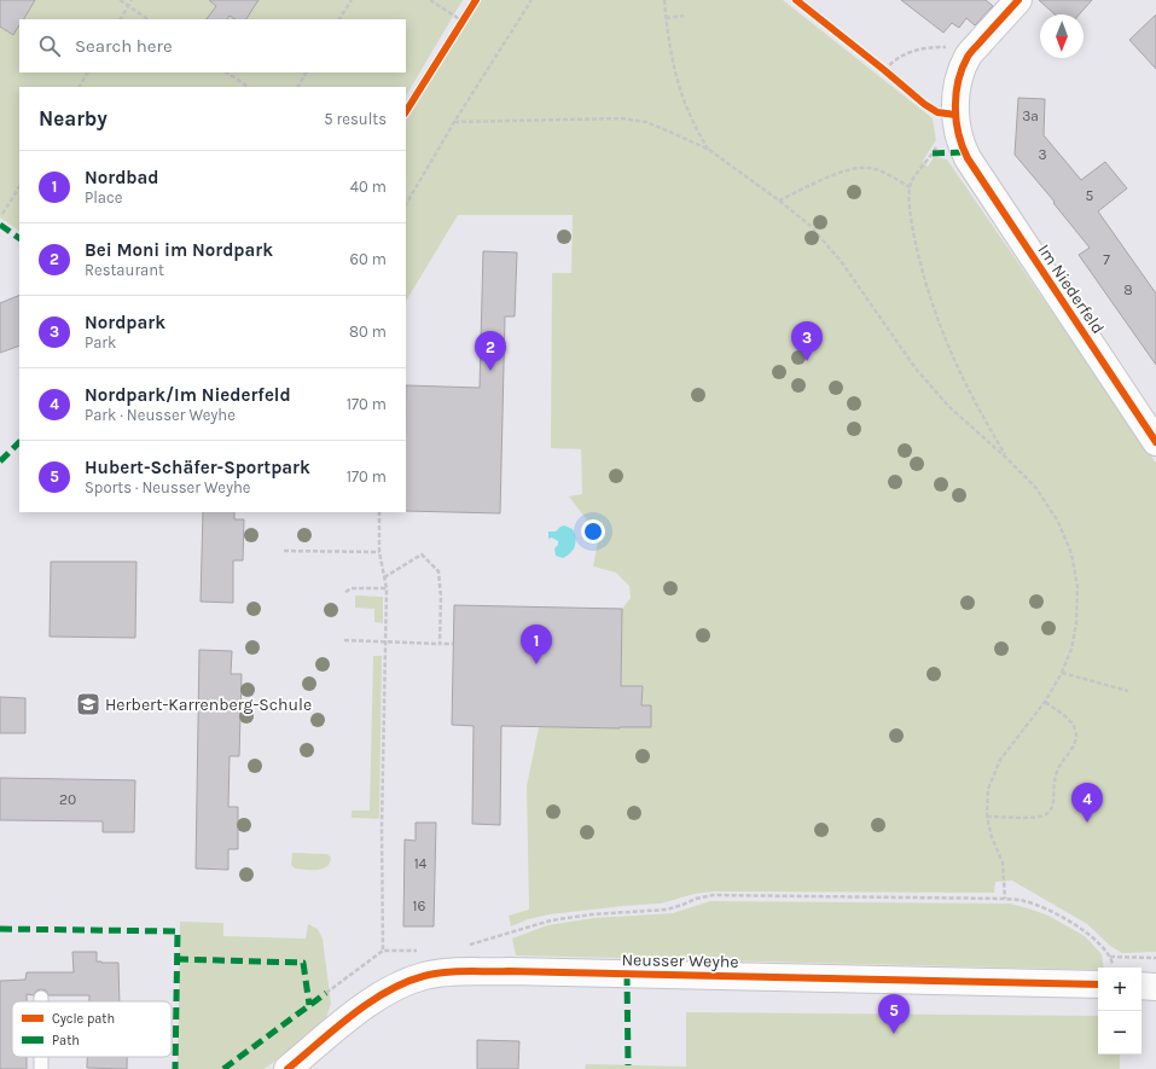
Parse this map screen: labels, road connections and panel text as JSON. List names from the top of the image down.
{
  "streets": {
    "street": ["Im Niederfeld", "Neusser Weyhe"]
  },
  "places": {
    "school or university": ["Herbert-Karrenberg-Schule"]
  },
  "house_numbers": [
    "3a",
    "3",
    "5",
    "7",
    "8",
    "20",
    "14",
    "16"
  ],
  "legend": ["Cycle path", "Path"],
  "north": "bottom",
  "page": {
    "search": "Search here",
    "heading": ["Nearby", "5 results"],
    "list": [
      {
        "mark": "1",
        "name": "Nordbad",
        "note": "Place",
        "value": "40 m"
      },
      {
        "mark": "2",
        "name": "Bei Moni im Nordpark",
        "note": "Restaurant",
        "value": "60 m"
      },
      {
        "mark": "3",
        "name": "Nordpark",
        "note": "Park",
        "value": "80 m"
      },
      {
        "mark": "4",
        "name": "Nordpark/Im Niederfeld",
        "note": "Park · Neusser Weyhe",
        "value": "170 m"
      },
      {
        "mark": "5",
        "name": "Hubert-Schäfer-Sportpark",
        "note": "Sports · Neusser Weyhe",
        "value": "170 m"
      }
    ],
    "pins": [
      "3",
      "2",
      "1",
      "4",
      "5"
    ],
    "map_buttons": ["+", "−"]
  }
}
